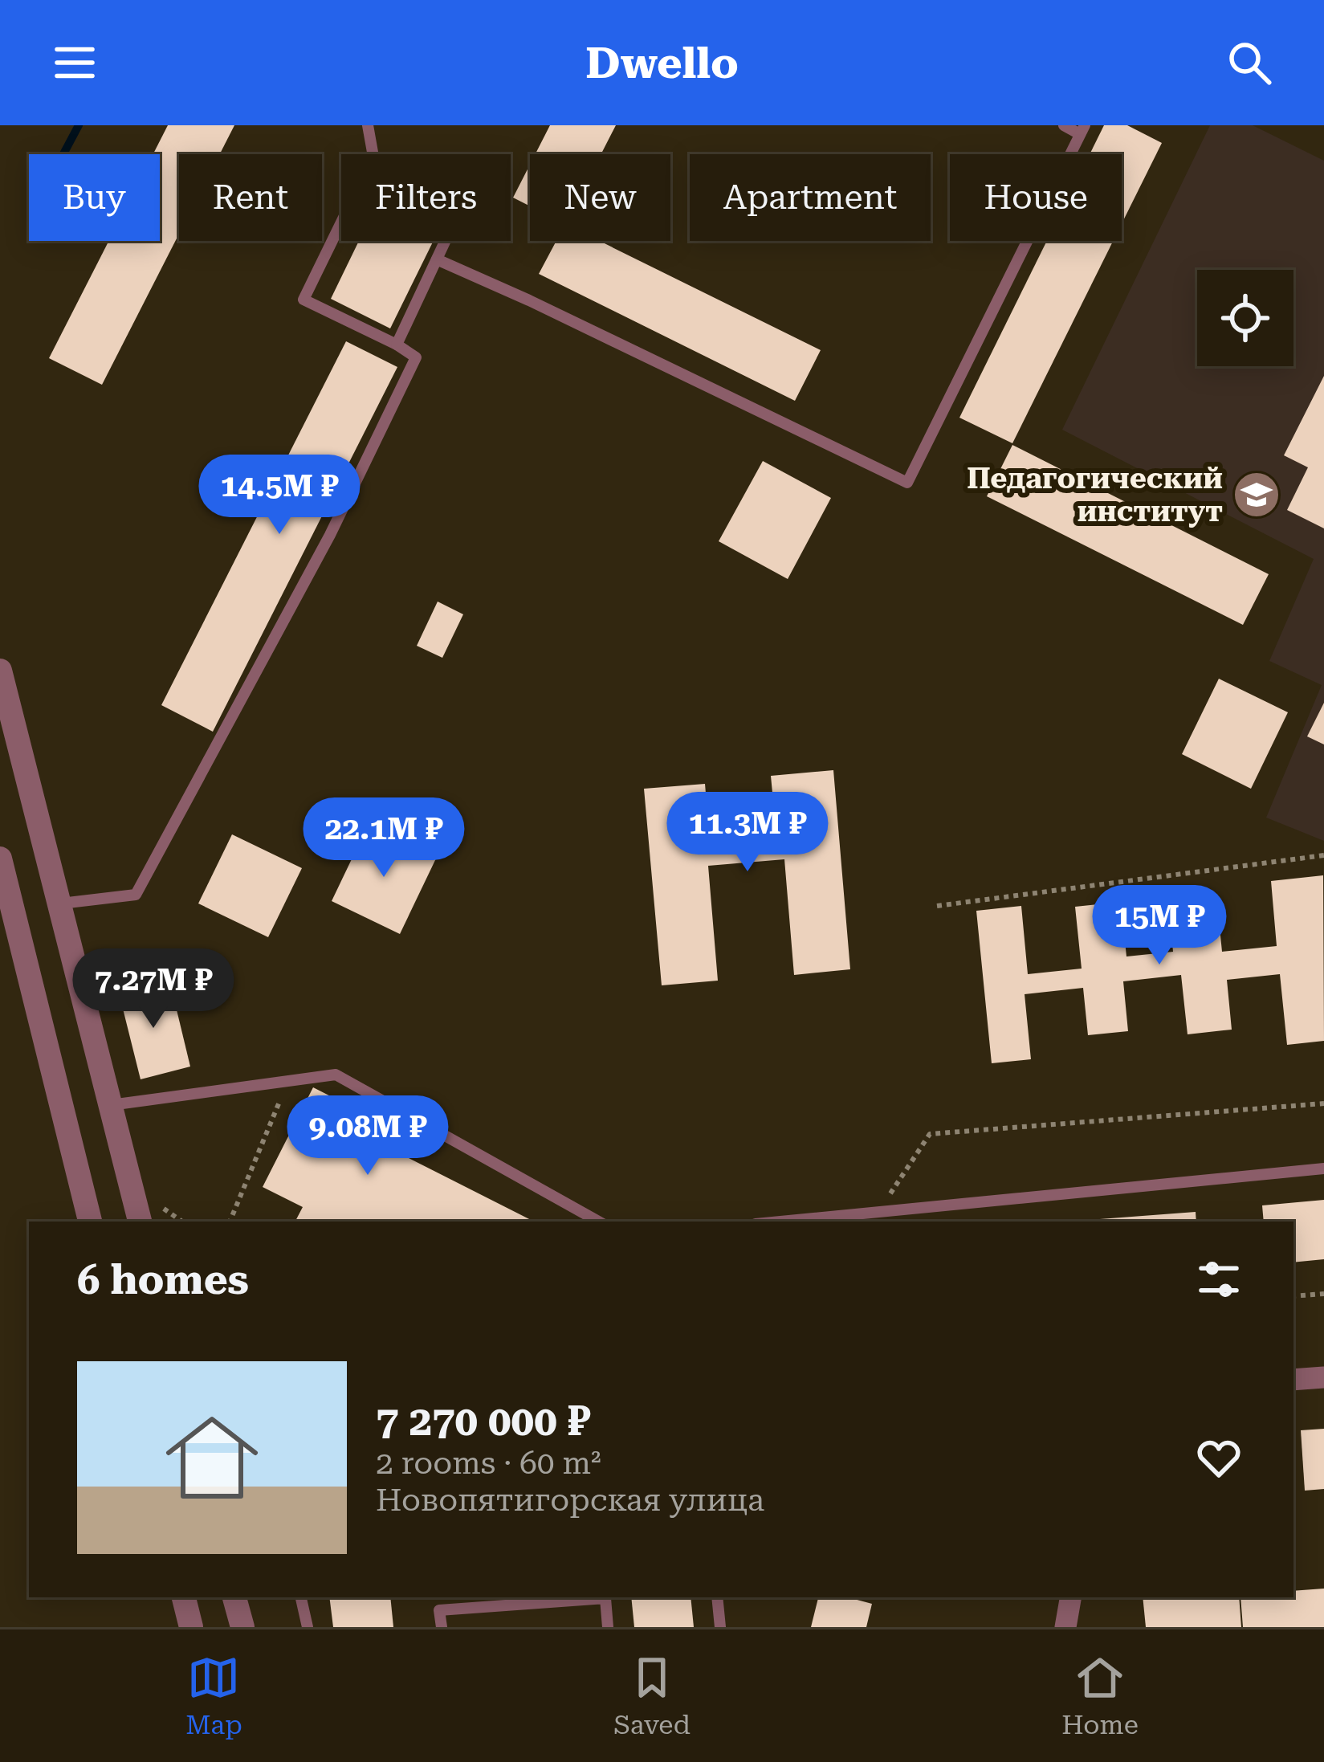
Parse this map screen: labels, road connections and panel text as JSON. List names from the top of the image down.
{
  "places": {
    "school or university": ["Педагогический институт"]
  },
  "page": {
    "header": "Dwello",
    "chip": [
      "Buy",
      "Rent",
      "Filters",
      "New",
      "Apartment",
      "House"
    ],
    "price": [
      "14.5M ₽",
      "11.3M ₽",
      "22.1M ₽",
      "15M ₽",
      "7.27M ₽",
      "9.08M ₽"
    ],
    "heading": "6 homes",
    "list": [
      {
        "name": "7 270 000 ₽",
        "note": "2 rooms · 60 m² · Новопятигорская улица"
      }
    ],
    "tabs": ["Map", "Saved", "Home"]
  }
}
